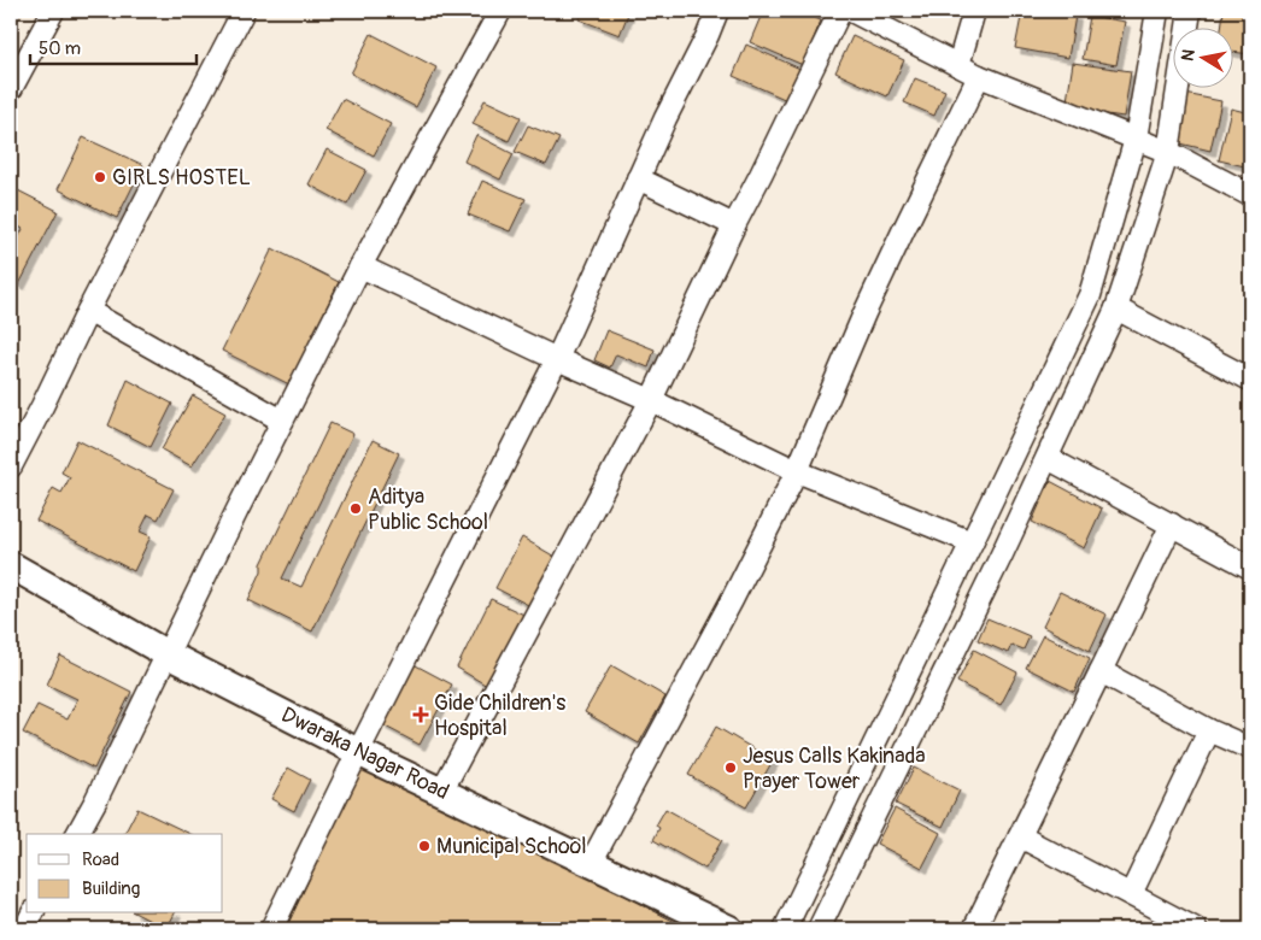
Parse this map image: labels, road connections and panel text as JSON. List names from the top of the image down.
{
  "streets": {
    "main road": ["Dwaraka Nagar Road"]
  },
  "places": {
    "other": [
      "GIRLS HOSTEL",
      "Aditya Public School",
      "Jesus Calls Kakinada Prayer Tower",
      "Municipal School"
    ],
    "health": ["Gide Children's Hospital"]
  },
  "legend": ["Road", "Building"],
  "scale_bar": "50 m",
  "north": "left"
}
